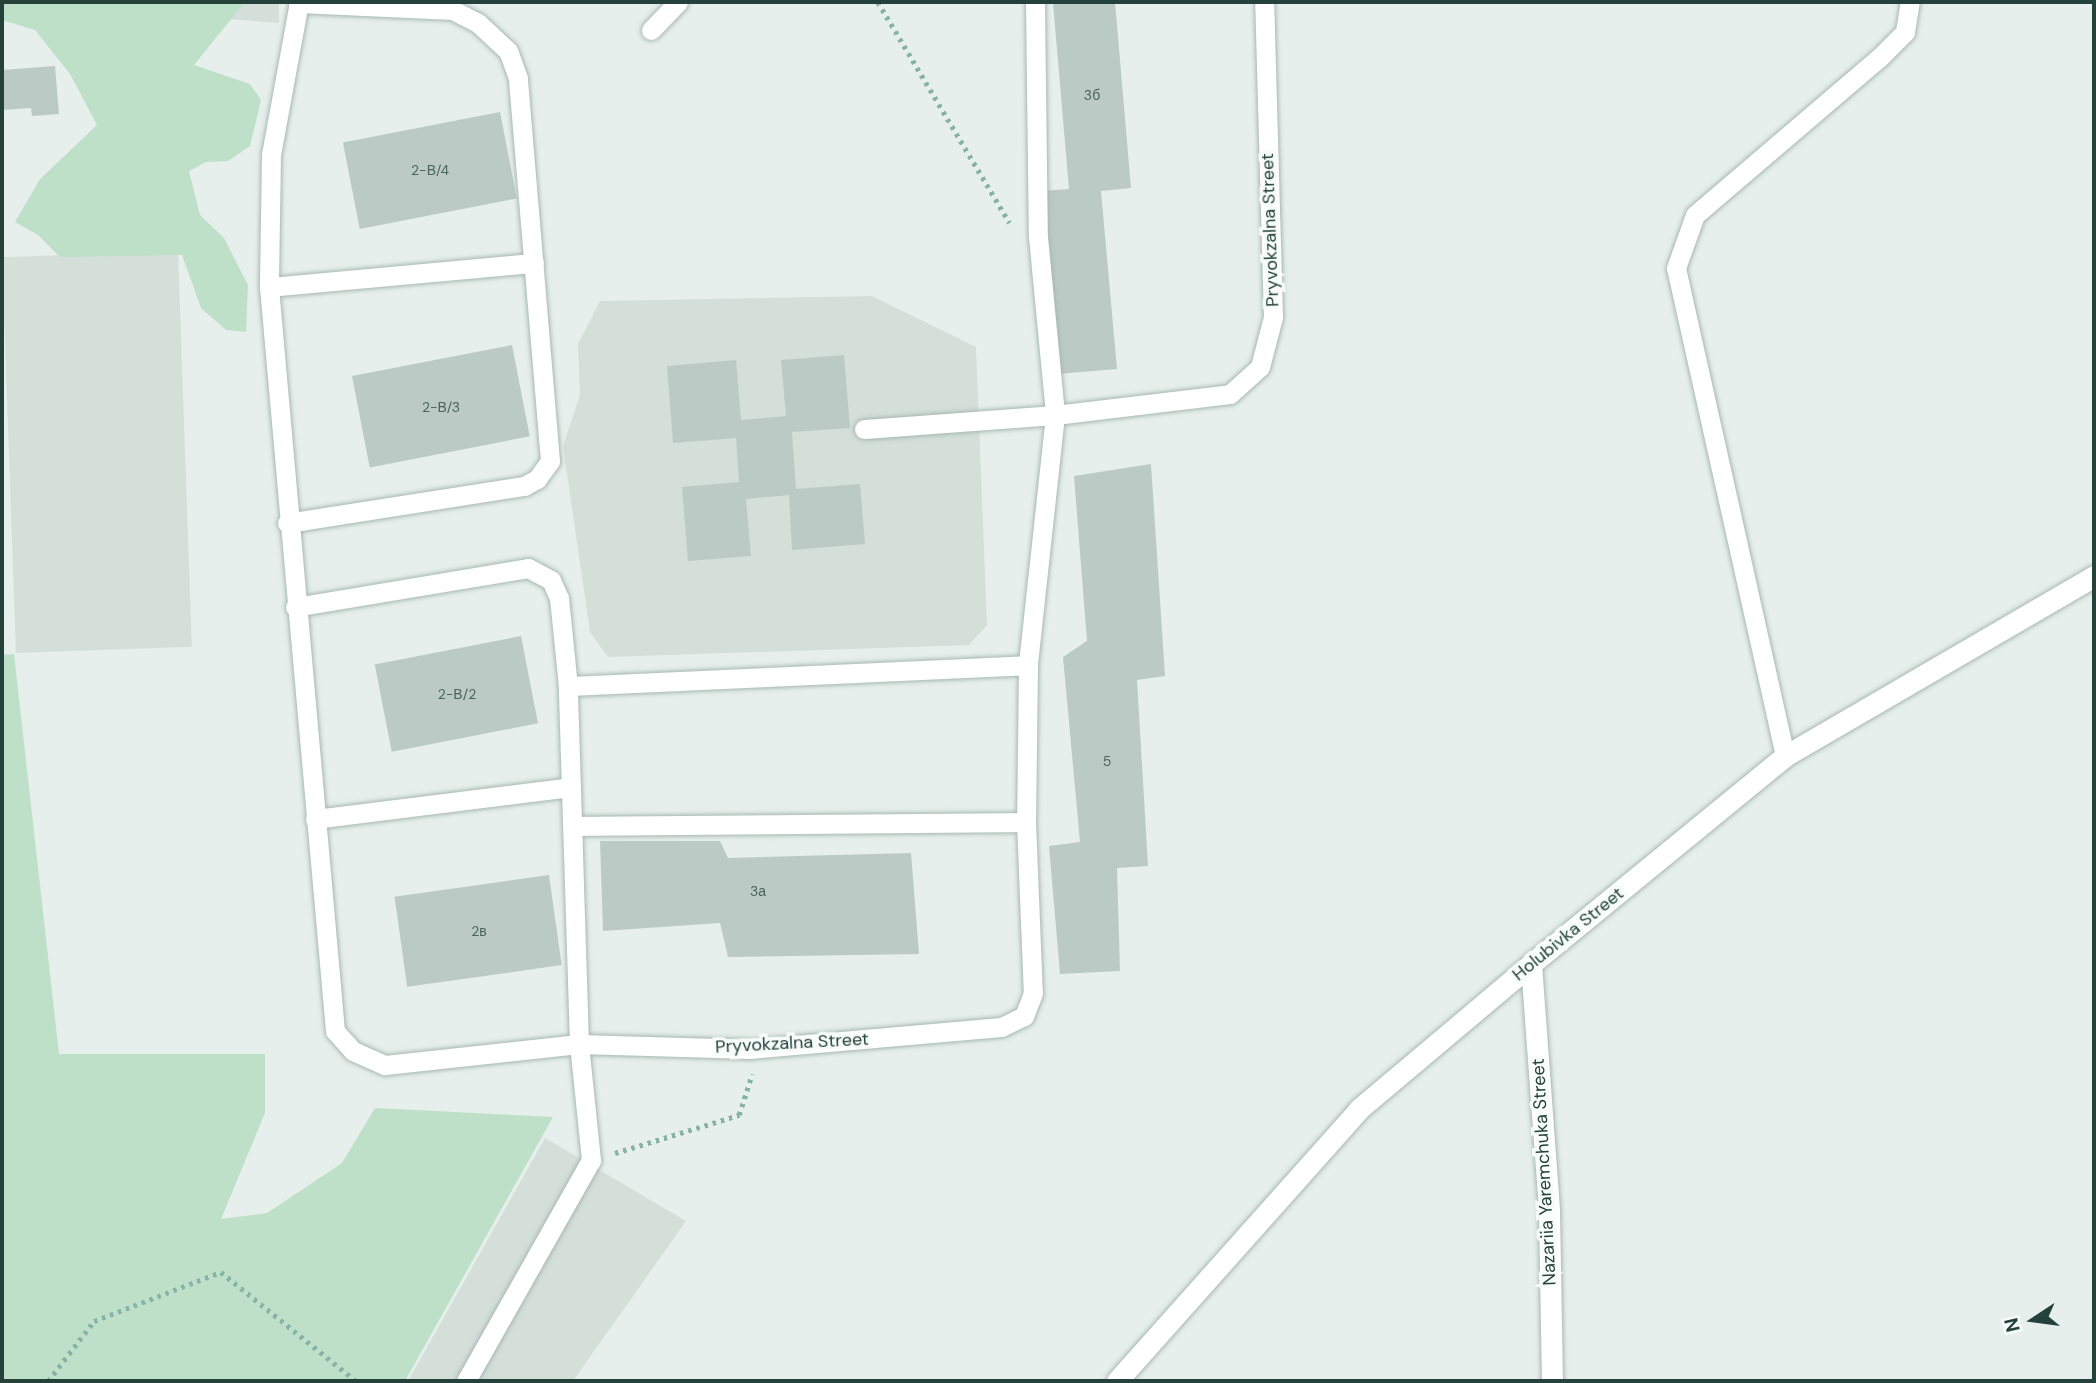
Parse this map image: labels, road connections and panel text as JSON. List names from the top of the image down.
{
  "streets": {
    "street": ["Holubivka Street", "Nazariia Yaremchuka Street"],
    "lane": ["Pryvokzalna Street"]
  },
  "crossings": [
    ["Holubivka Street", "Nazariia Yaremchuka Street"]
  ],
  "house_numbers": [
    "3б",
    "2-В/4",
    "2-В/3",
    "2-В/2",
    "5",
    "3а",
    "2в"
  ],
  "north": "left"
}
